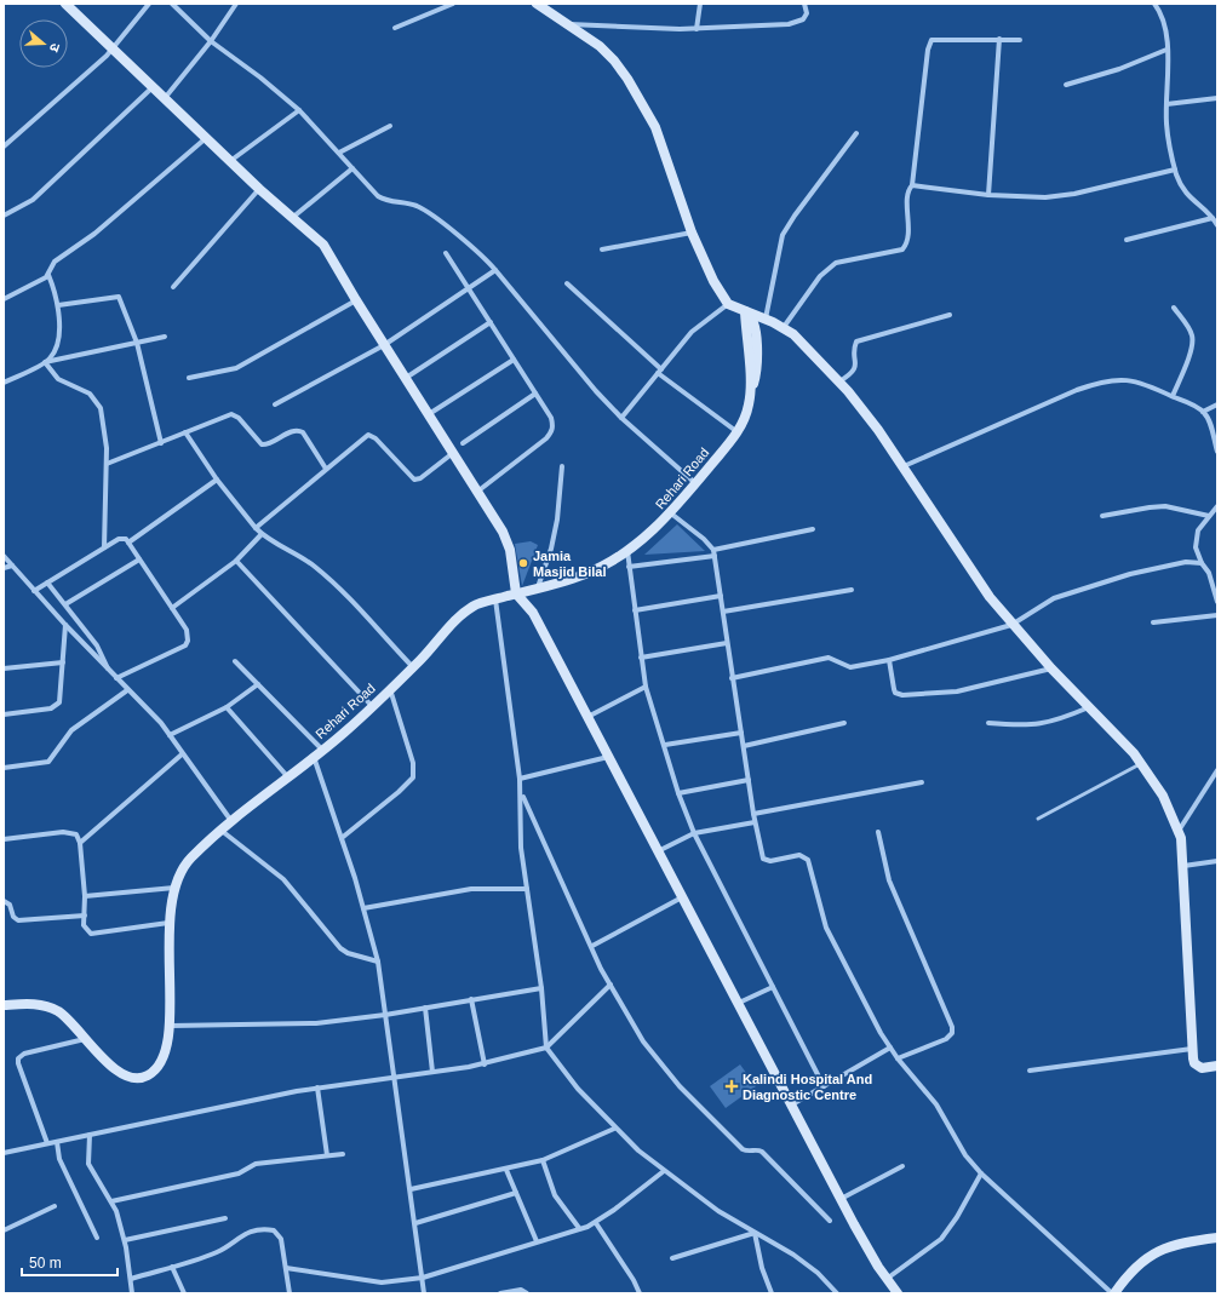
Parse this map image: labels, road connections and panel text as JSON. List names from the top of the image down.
{
  "streets": {
    "main road": ["Rehari Road"]
  },
  "places": {
    "other": ["Jamia Masjid Bilal"],
    "health": ["Kalindi Hospital And Diagnostic Centre"]
  },
  "scale_bar": "50 m",
  "north": "right"
}
